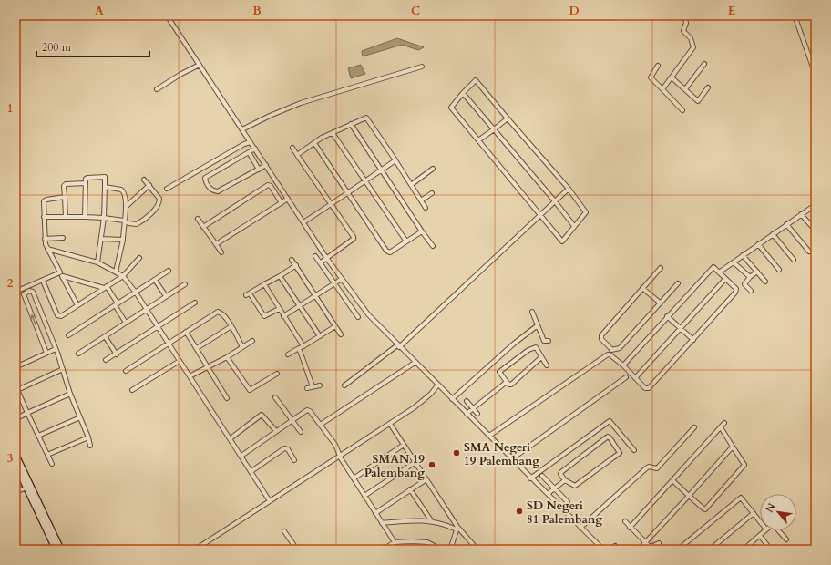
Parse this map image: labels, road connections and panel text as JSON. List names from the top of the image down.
{
  "places": ["SMA Negeri 19 Palembang", "SMAN 19 Palembang", "SD Negeri 81 Palembang"],
  "scale_bar": "200 m",
  "north": "top left",
  "grid": {
    "columns": [
      "A",
      "B",
      "C",
      "D",
      "E"
    ],
    "rows": ["1", "2", "3"]
  }
}
